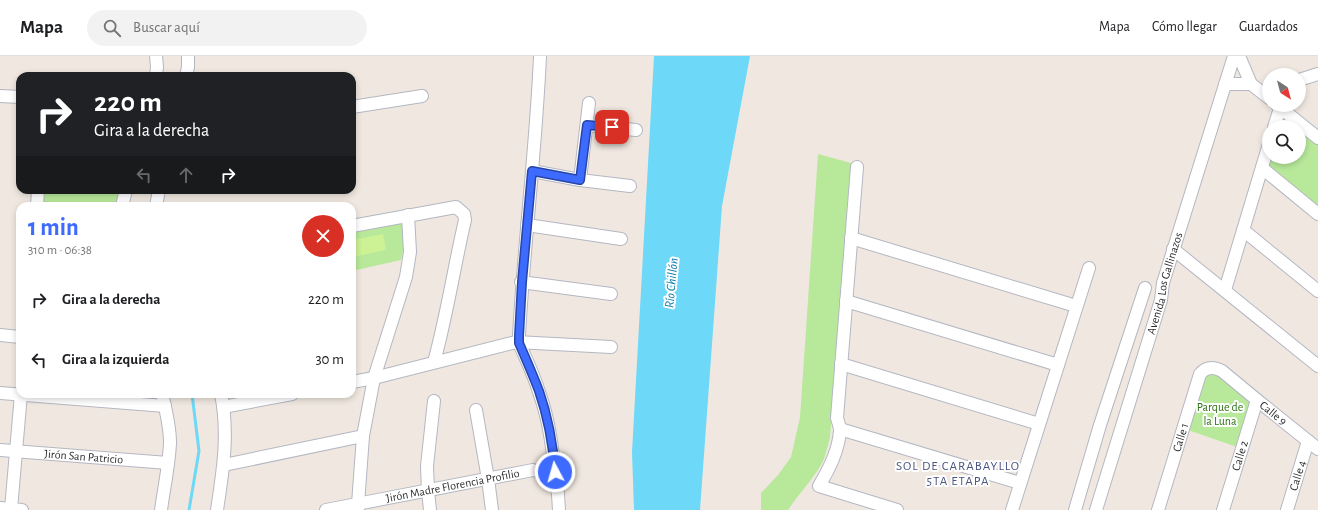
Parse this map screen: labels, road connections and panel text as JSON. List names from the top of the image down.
{
  "streets": {
    "street": [
      "Avenida Los Gallinazos",
      "Calle 9",
      "Calle 1",
      "Calle 2",
      "Jirón San Patricio",
      "Calle 4",
      "Jirón Madre Florencia Profilio"
    ]
  },
  "crossings": [
    ["Calle 9", "Calle 1"],
    ["Calle 9", "Calle 2"],
    ["Calle 9", "Calle 4"]
  ],
  "districts": ["SOL DE CARABAYLLO 5TA ETAPA"],
  "water": ["Río Chillón"],
  "parks": ["Parque de la Luna"],
  "north": "bottom right",
  "page": {
    "header": "Mapa",
    "search": "Buscar aquí",
    "nav": ["Mapa", "Cómo llegar", "Guardados"],
    "turn": ["220 m", "Gira a la derecha"],
    "heading": ["1 min", "310 m · 06:38"],
    "list": [
      {
        "name": "Gira a la derecha",
        "value": "220 m"
      },
      {
        "name": "Gira a la izquierda",
        "value": "30 m"
      }
    ]
  }
}
